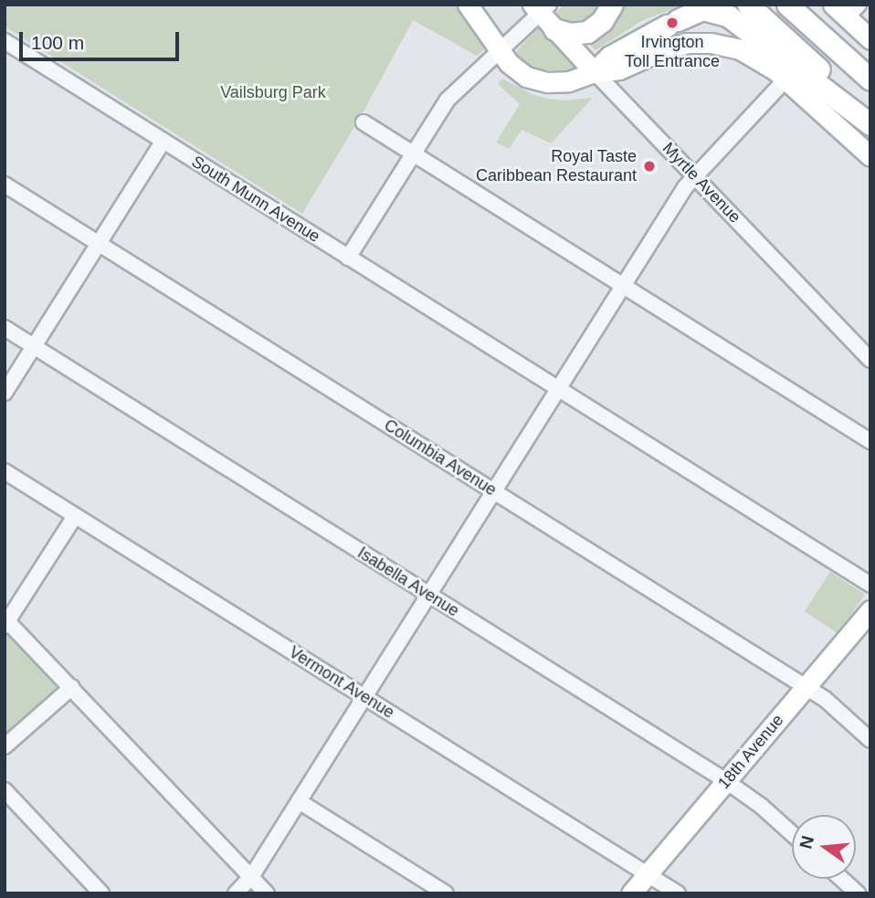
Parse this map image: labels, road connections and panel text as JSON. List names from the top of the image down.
{
  "streets": {
    "main road": ["Myrtle Avenue", "18th Avenue"],
    "street": [
      "South Munn Avenue",
      "Columbia Avenue",
      "Isabella Avenue",
      "Vermont Avenue"
    ]
  },
  "crossings": [
    ["Columbia Avenue", "18th Avenue"],
    ["Isabella Avenue", "18th Avenue"],
    ["Vermont Avenue", "18th Avenue"]
  ],
  "parks": ["Vailsburg Park"],
  "places": ["Irvington Toll Entrance", "Royal Taste Caribbean Restaurant"],
  "scale_bar": "100 m",
  "north": "left"
}
